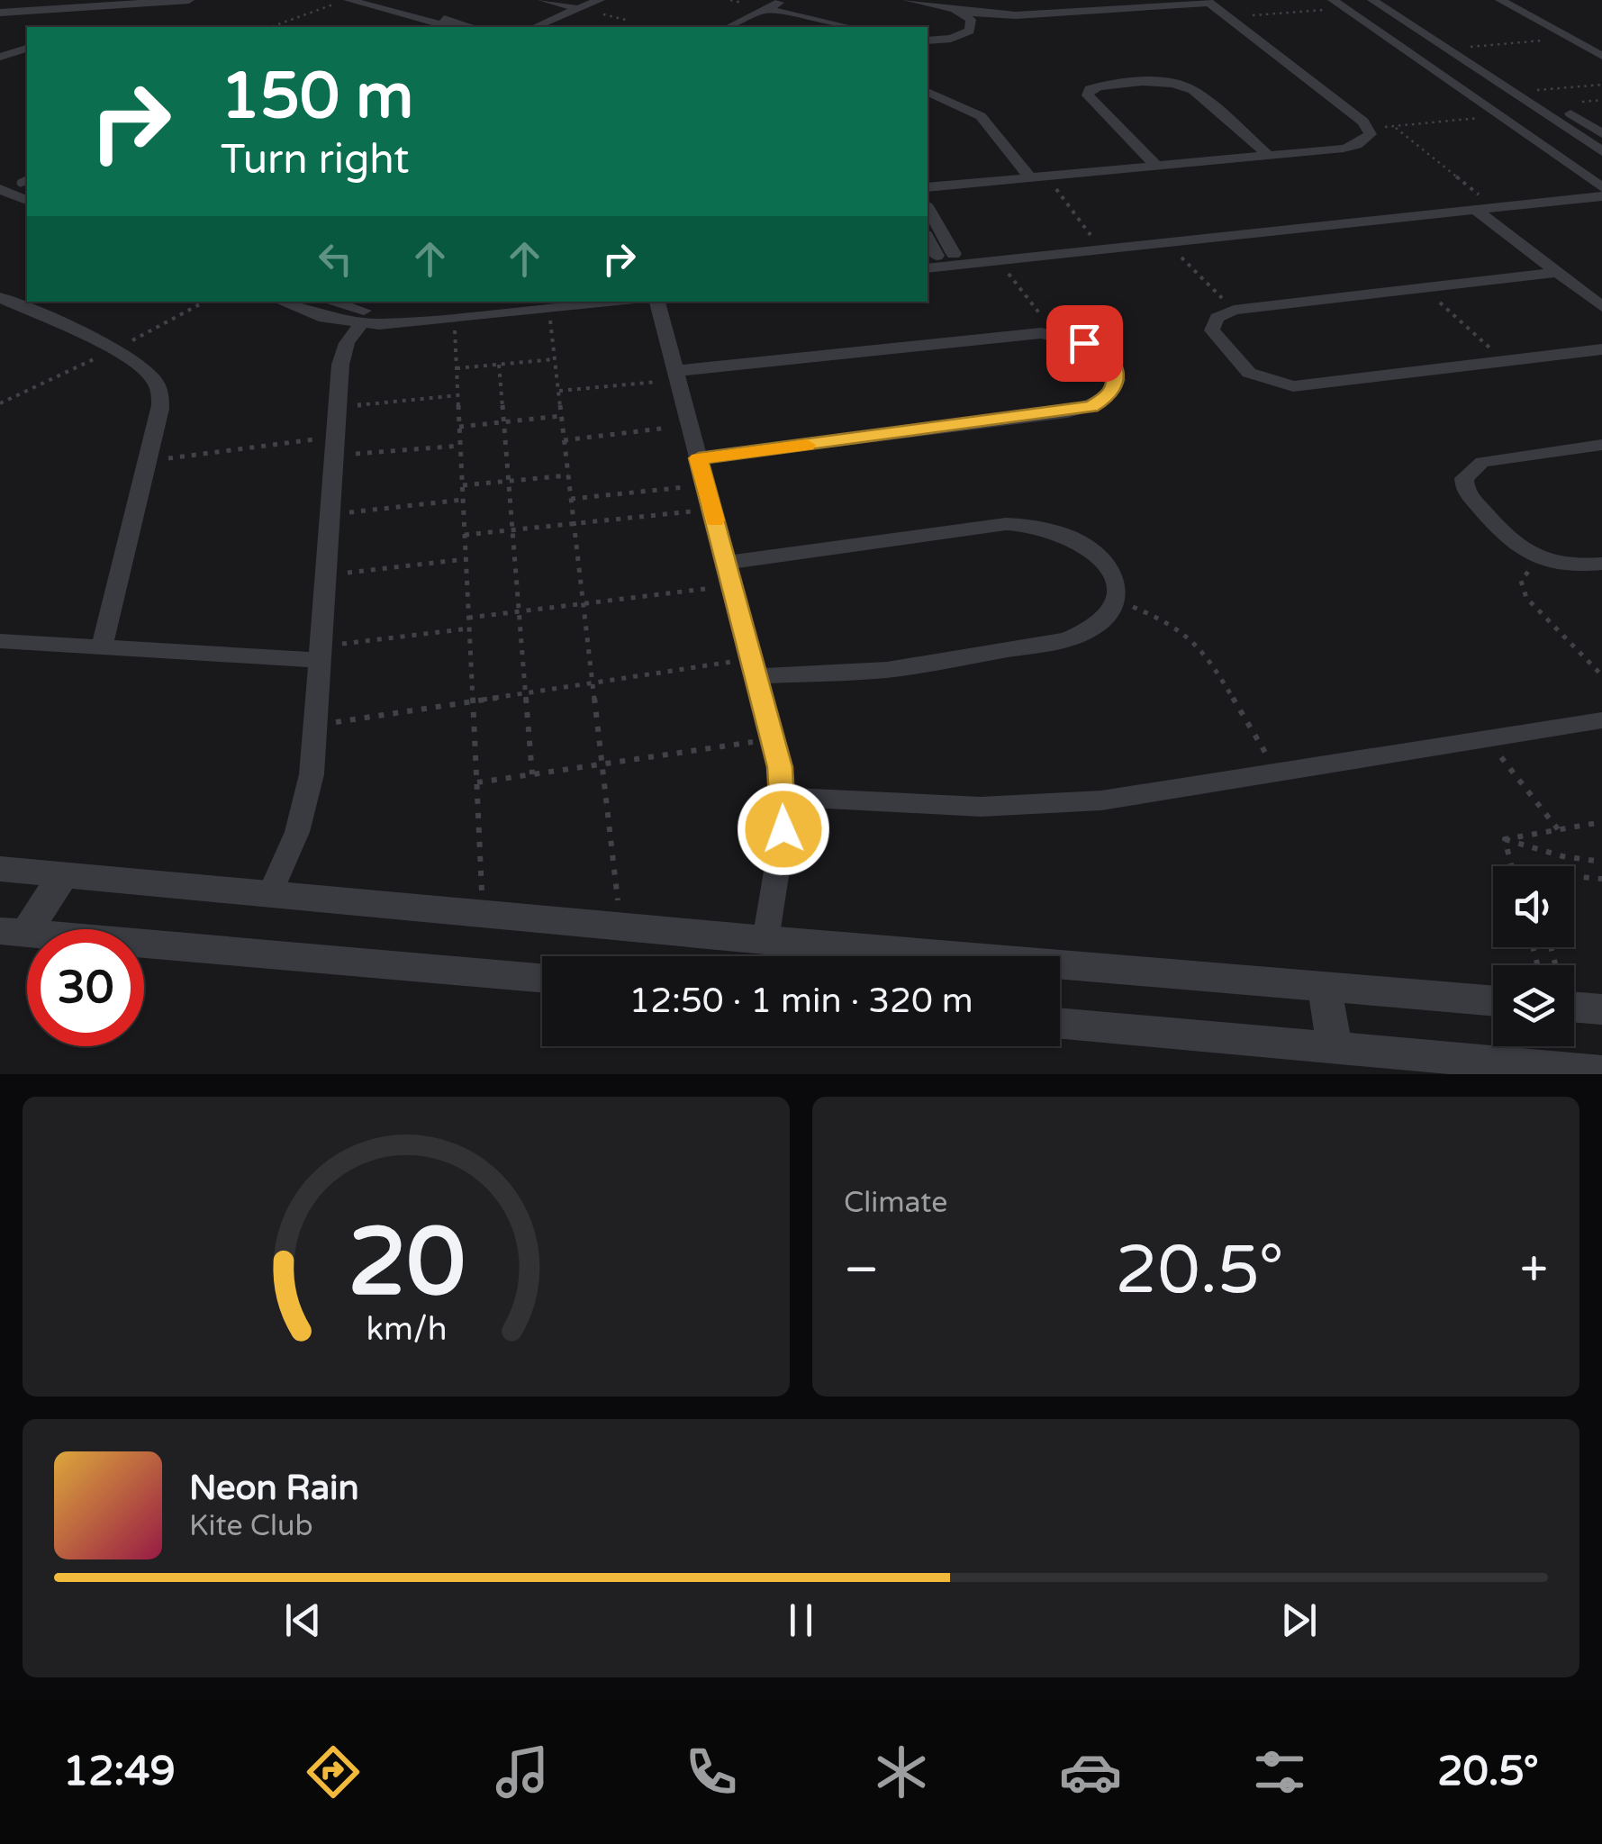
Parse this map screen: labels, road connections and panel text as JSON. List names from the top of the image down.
{
  "page": {
    "turn": ["150 m", "Turn right"],
    "limit": "30",
    "trip": "12:50 · 1 min · 320 m",
    "tile": "Climate",
    "heat": ["−", "20.5°", "+"],
    "song": ["Neon Rain", "Kite Club"],
    "tabs": ["12:49", "20.5°"],
    "gauge": ["20", "km/h"]
  }
}
